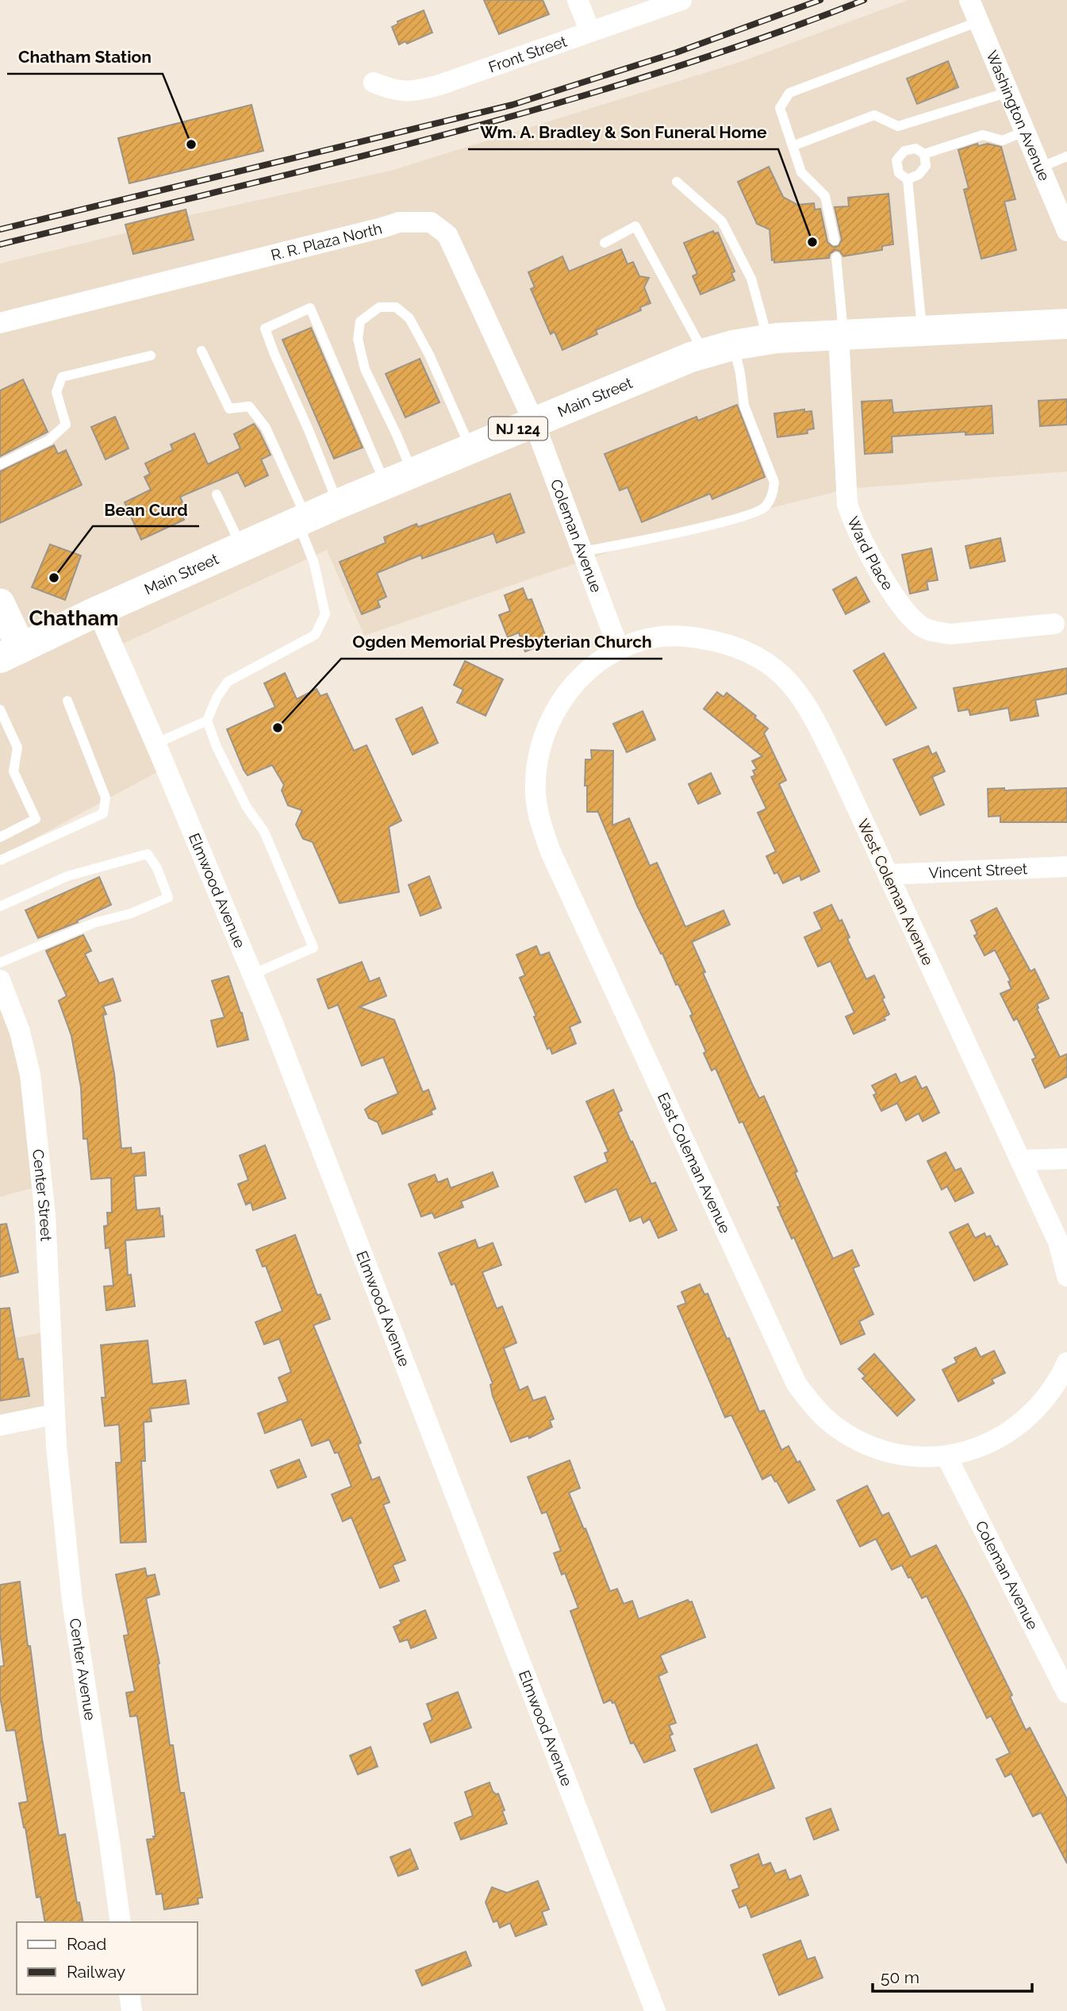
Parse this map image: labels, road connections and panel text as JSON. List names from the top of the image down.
{
  "streets": {
    "main road": ["Main Street", "NJ 124"],
    "street": [
      "Front Street",
      "Washington Avenue",
      "R. R. Plaza North",
      "Coleman Avenue",
      "Ward Place",
      "Vincent Street",
      "Elmwood Avenue",
      "West Coleman Avenue",
      "East Coleman Avenue",
      "Center Street",
      "Center Avenue"
    ]
  },
  "crossings": [
    ["R. R. Plaza North", "Main Street"],
    ["R. R. Plaza North", "Coleman Avenue"],
    ["Main Street", "Coleman Avenue"],
    ["Main Street", "Ward Place"],
    ["Main Street", "Elmwood Avenue"],
    ["Coleman Avenue", "West Coleman Avenue"],
    ["Coleman Avenue", "East Coleman Avenue"],
    ["Vincent Street", "West Coleman Avenue"],
    ["West Coleman Avenue", "East Coleman Avenue"],
    ["Center Street", "Center Avenue"]
  ],
  "districts": ["Chatham"],
  "places": [
    "Chatham Station",
    "Wm. A. Bradley & Son Funeral Home",
    "Bean Curd",
    "Ogden Memorial Presbyterian Church"
  ],
  "legend": ["Road", "Railway"],
  "scale_bar": "50 m"
}
